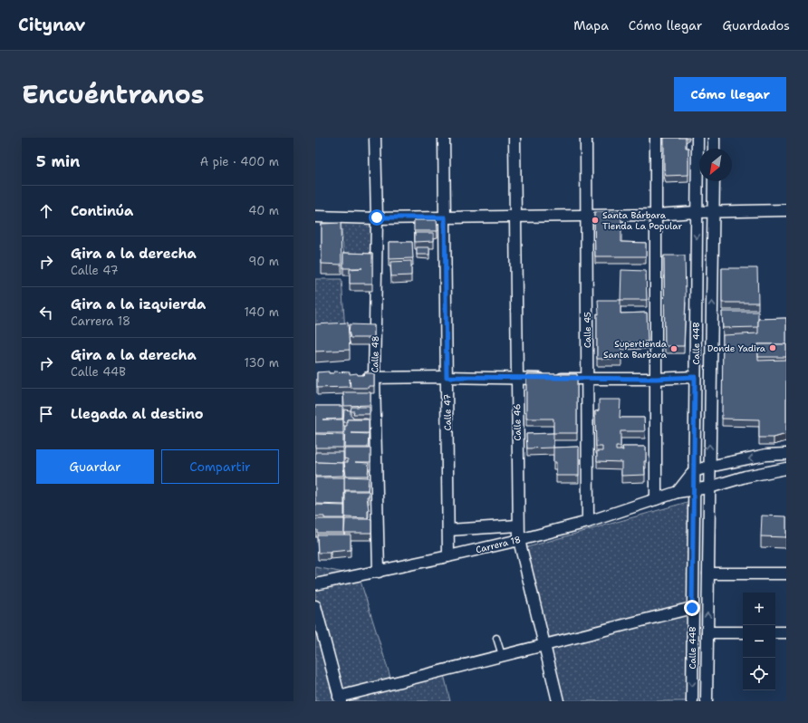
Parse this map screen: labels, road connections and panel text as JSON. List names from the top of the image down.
{
  "streets": {
    "street": [
      "Calle 45",
      "Calle 44B",
      "Calle 48",
      "Calle 47",
      "Calle 46",
      "Carrera 18"
    ]
  },
  "crossings": [
    ["Calle 45", "Carrera 18"],
    ["Calle 44B", "Carrera 18"],
    ["Calle 48", "Carrera 18"],
    ["Calle 47", "Carrera 18"],
    ["Calle 46", "Carrera 18"]
  ],
  "places": ["Santa Bárbara Tienda La Popular", "Donde Yadira", "Supertienda Santa Barbara"],
  "north": "bottom left",
  "page": {
    "header": "Citynav",
    "nav": ["Mapa", "Cómo llegar", "Guardados"],
    "title": "Encuéntranos",
    "buttons": [
      "Cómo llegar",
      ["Guardar", "Compartir"]
    ],
    "heading": ["5 min", "A pie · 400 m"],
    "list": [
      ["Continúa", "40 m"],
      ["Gira a la derecha", "Calle 47", "90 m"],
      ["Gira a la izquierda", "Carrera 18", "140 m"],
      ["Gira a la derecha", "Calle 44B", "130 m"],
      "Llegada al destino"
    ],
    "map_buttons": ["+", "−"]
  }
}
